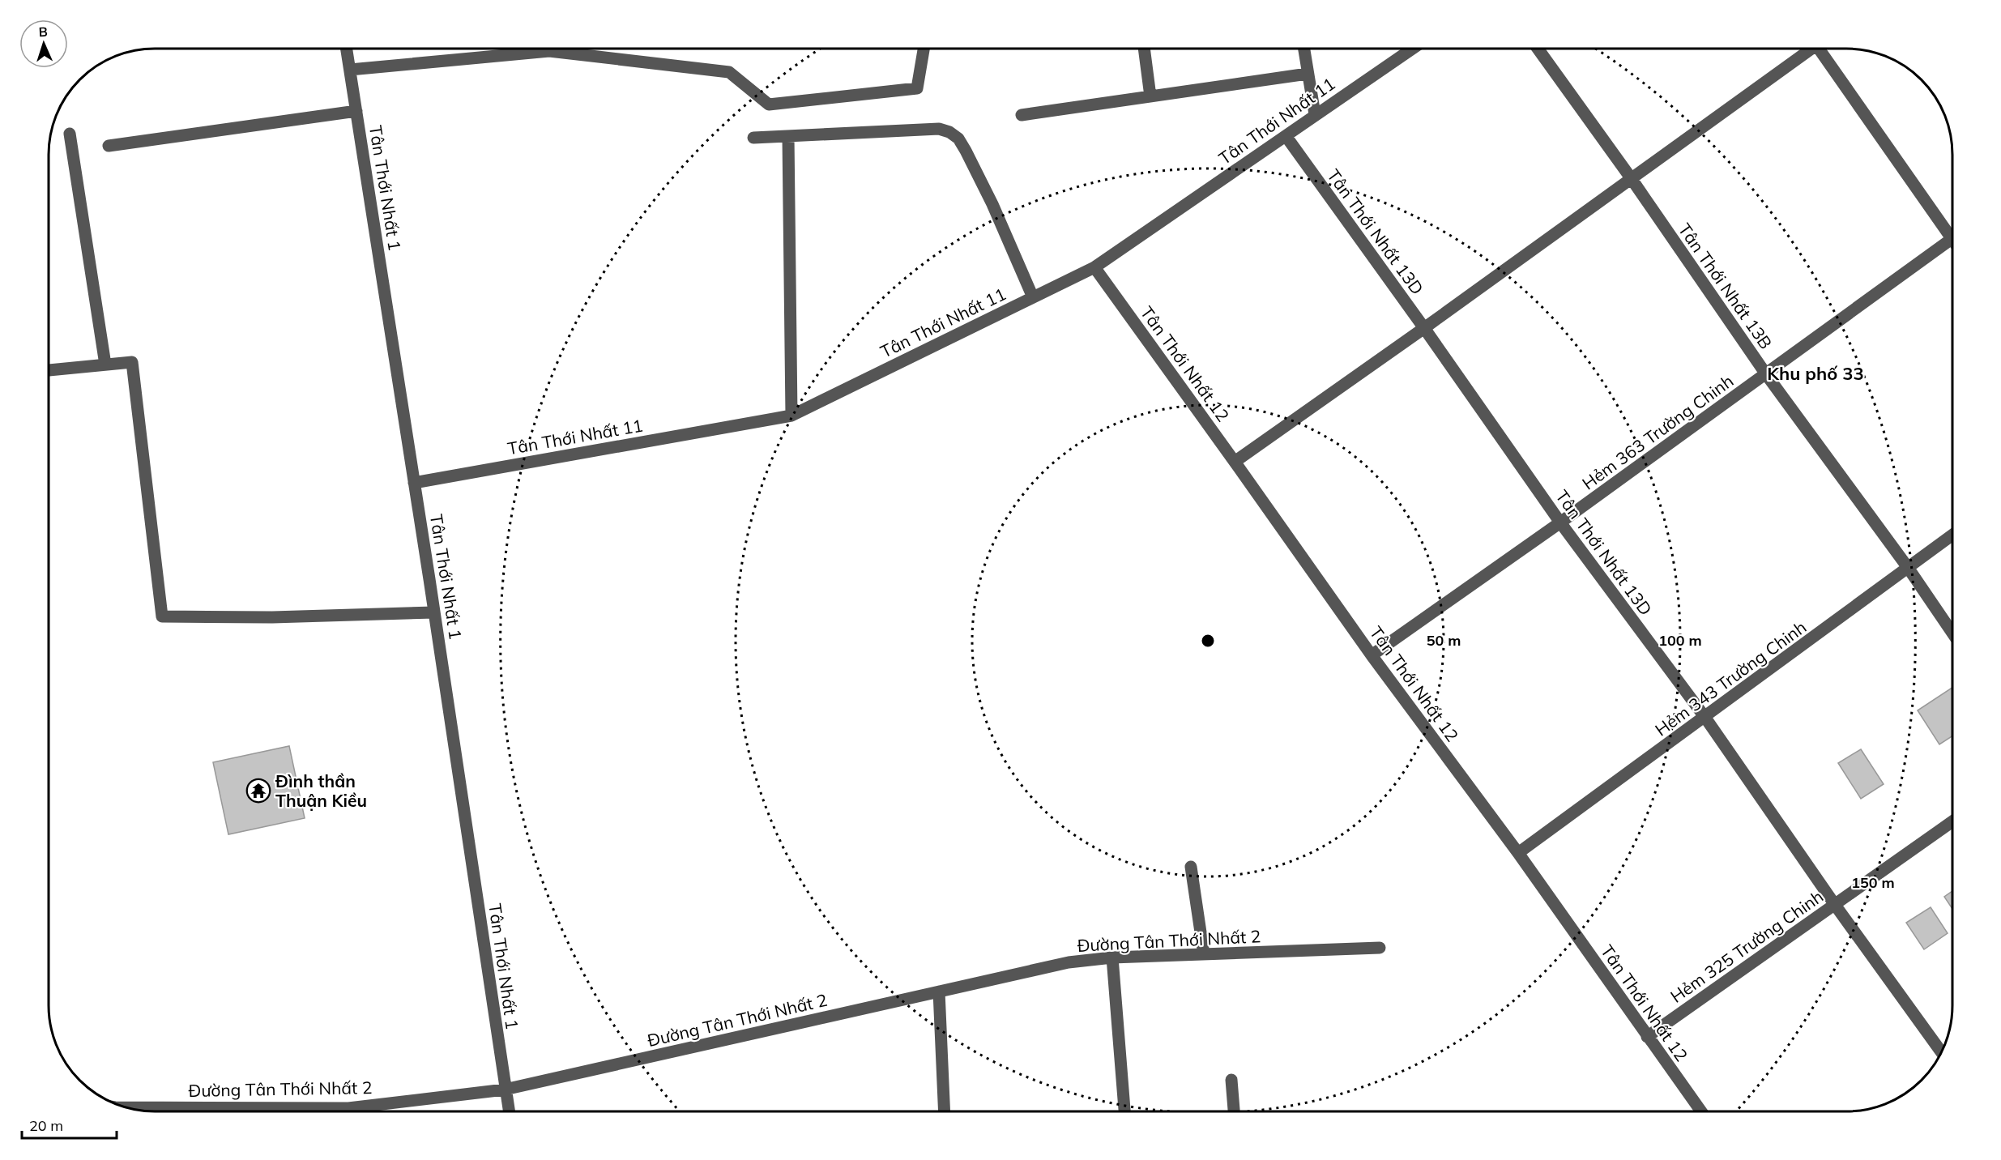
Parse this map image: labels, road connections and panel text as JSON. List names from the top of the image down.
{
  "streets": {
    "street": [
      "Tân Thới Nhất 11",
      "Tân Thới Nhất 1",
      "Tân Thới Nhất 13D",
      "Tân Thới Nhất 13B",
      "Tân Thới Nhất 12",
      "Hẻm 363 Trường Chinh",
      "Hẻm 343 Trường Chinh",
      "Đường Tân Thới Nhất 2",
      "Hẻm 325 Trường Chinh"
    ]
  },
  "crossings": [
    ["Tân Thới Nhất 11", "Tân Thới Nhất 1"],
    ["Tân Thới Nhất 11", "Tân Thới Nhất 13D"],
    ["Tân Thới Nhất 11", "Tân Thới Nhất 12"],
    ["Tân Thới Nhất 1", "Đường Tân Thới Nhất 2"],
    ["Tân Thới Nhất 13D", "Hẻm 363 Trường Chinh"],
    ["Tân Thới Nhất 13D", "Hẻm 343 Trường Chinh"],
    ["Tân Thới Nhất 13D", "Hẻm 325 Trường Chinh"],
    ["Tân Thới Nhất 13B", "Hẻm 363 Trường Chinh"],
    ["Tân Thới Nhất 13B", "Hẻm 343 Trường Chinh"],
    ["Tân Thới Nhất 12", "Hẻm 363 Trường Chinh"],
    ["Tân Thới Nhất 12", "Hẻm 343 Trường Chinh"],
    ["Tân Thới Nhất 12", "Hẻm 325 Trường Chinh"]
  ],
  "districts": ["Khu phố 33"],
  "places": {
    "temple": ["Đình thần Thuận Kiều"]
  },
  "scale_bar": "20 m",
  "north": "top",
  "rings": ["50 m", "100 m", "150 m"]
}
